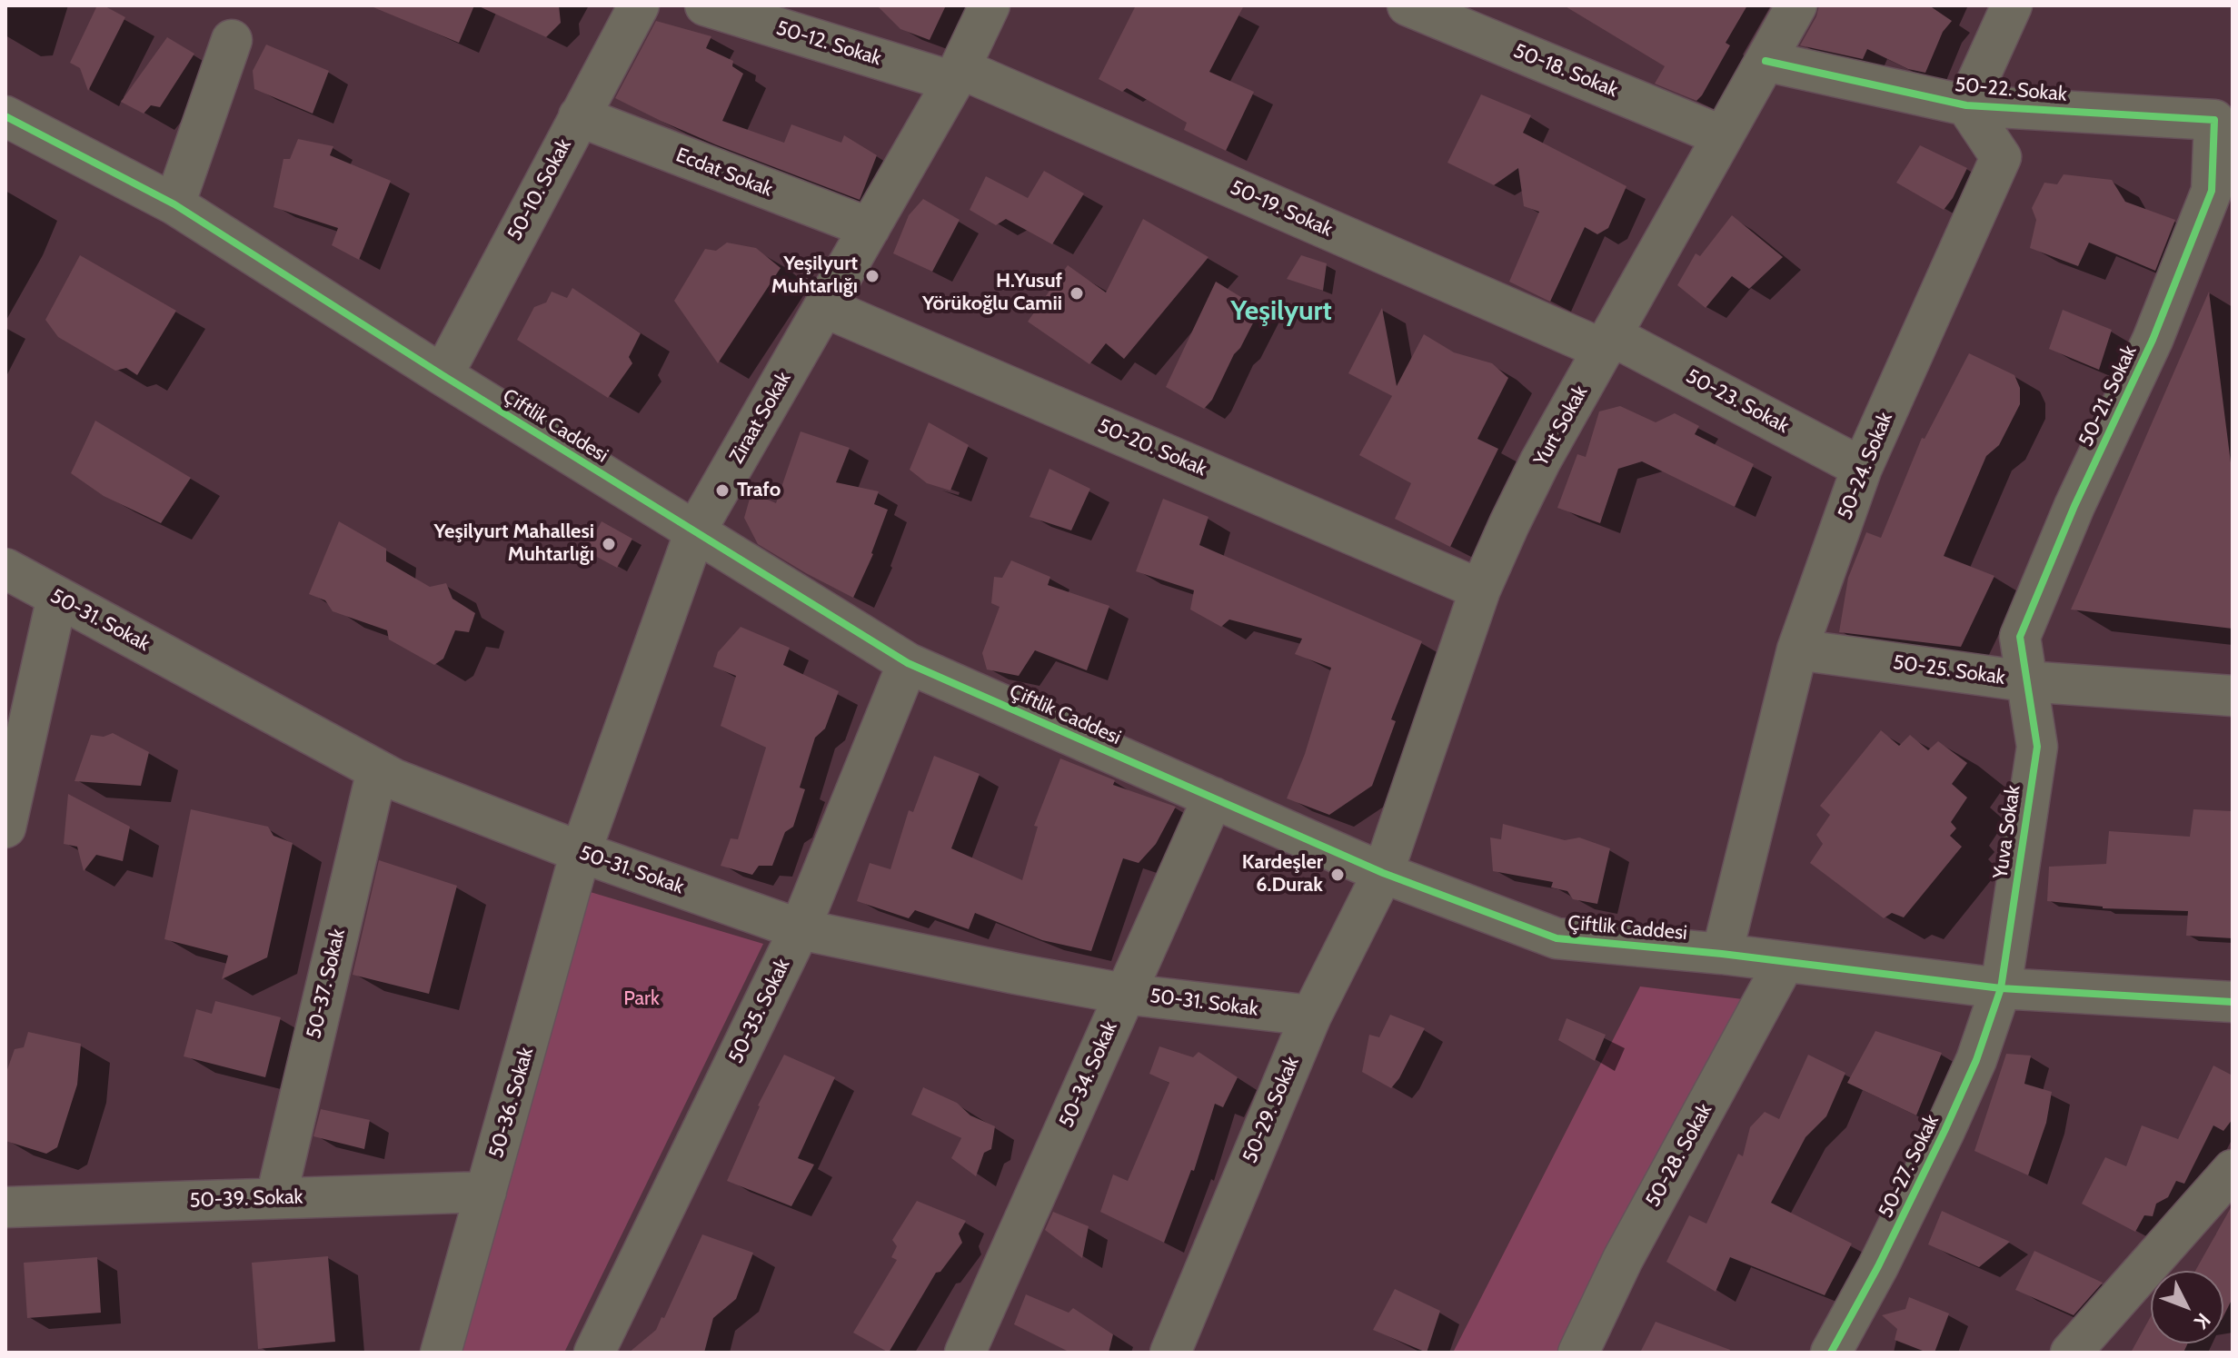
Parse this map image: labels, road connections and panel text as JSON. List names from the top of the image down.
{
  "streets": {
    "street": [
      "50-12. Sokak",
      "50-18. Sokak",
      "50-22. Sokak",
      "Ecdat Sokak",
      "50-10. Sokak",
      "50-19. Sokak",
      "50-21. Sokak",
      "50-23. Sokak",
      "Ziraat Sokak",
      "Çiftlik Caddesi",
      "Yurt Sokak",
      "50-20. Sokak",
      "50-24. Sokak",
      "50-31. Sokak",
      "50-25. Sokak",
      "Yuva Sokak",
      "50-37. Sokak",
      "50-35. Sokak",
      "50-34. Sokak",
      "50-36. Sokak",
      "50-29. Sokak",
      "50-28. Sokak",
      "50-27. Sokak",
      "50-39. Sokak"
    ]
  },
  "crossings": [
    ["50-12. Sokak", "50-19. Sokak"],
    ["50-12. Sokak", "Ziraat Sokak"],
    ["50-18. Sokak", "Yurt Sokak"],
    ["50-22. Sokak", "50-21. Sokak"],
    ["50-22. Sokak", "Yurt Sokak"],
    ["50-22. Sokak", "50-24. Sokak"],
    ["Ecdat Sokak", "50-10. Sokak"],
    ["Ecdat Sokak", "Ziraat Sokak"],
    ["50-10. Sokak", "Çiftlik Caddesi"],
    ["50-19. Sokak", "50-23. Sokak"],
    ["50-19. Sokak", "Ziraat Sokak"],
    ["50-19. Sokak", "Yurt Sokak"],
    ["50-21. Sokak", "50-25. Sokak"],
    ["50-21. Sokak", "Yuva Sokak"],
    ["50-23. Sokak", "Yurt Sokak"],
    ["50-23. Sokak", "50-24. Sokak"],
    ["Ziraat Sokak", "Çiftlik Caddesi"],
    ["Ziraat Sokak", "50-20. Sokak"],
    ["Ziraat Sokak", "50-31. Sokak"],
    ["Ziraat Sokak", "50-36. Sokak"],
    ["Çiftlik Caddesi", "Yurt Sokak"],
    ["Çiftlik Caddesi", "50-24. Sokak"],
    ["Çiftlik Caddesi", "Yuva Sokak"],
    ["Çiftlik Caddesi", "50-35. Sokak"],
    ["Çiftlik Caddesi", "50-34. Sokak"],
    ["Çiftlik Caddesi", "50-29. Sokak"],
    ["Çiftlik Caddesi", "50-28. Sokak"],
    ["Çiftlik Caddesi", "50-27. Sokak"],
    ["Yurt Sokak", "50-20. Sokak"],
    ["Yurt Sokak", "50-29. Sokak"],
    ["50-24. Sokak", "50-25. Sokak"],
    ["50-31. Sokak", "50-37. Sokak"],
    ["50-31. Sokak", "50-35. Sokak"],
    ["50-31. Sokak", "50-34. Sokak"],
    ["50-31. Sokak", "50-36. Sokak"],
    ["50-31. Sokak", "50-29. Sokak"],
    ["50-25. Sokak", "Yuva Sokak"],
    ["Yuva Sokak", "50-27. Sokak"],
    ["50-37. Sokak", "50-39. Sokak"],
    ["50-36. Sokak", "50-39. Sokak"]
  ],
  "districts": ["Yeşilyurt"],
  "parks": ["Park"],
  "places": [
    "Yeşilyurt Muhtarlığı",
    "H.Yusuf Yörükoğlu Camii",
    "Trafo",
    "Yeşilyurt Mahallesi Muhtarlığı",
    "Kardeşler 6.Durak"
  ],
  "north": "bottom right"
}
